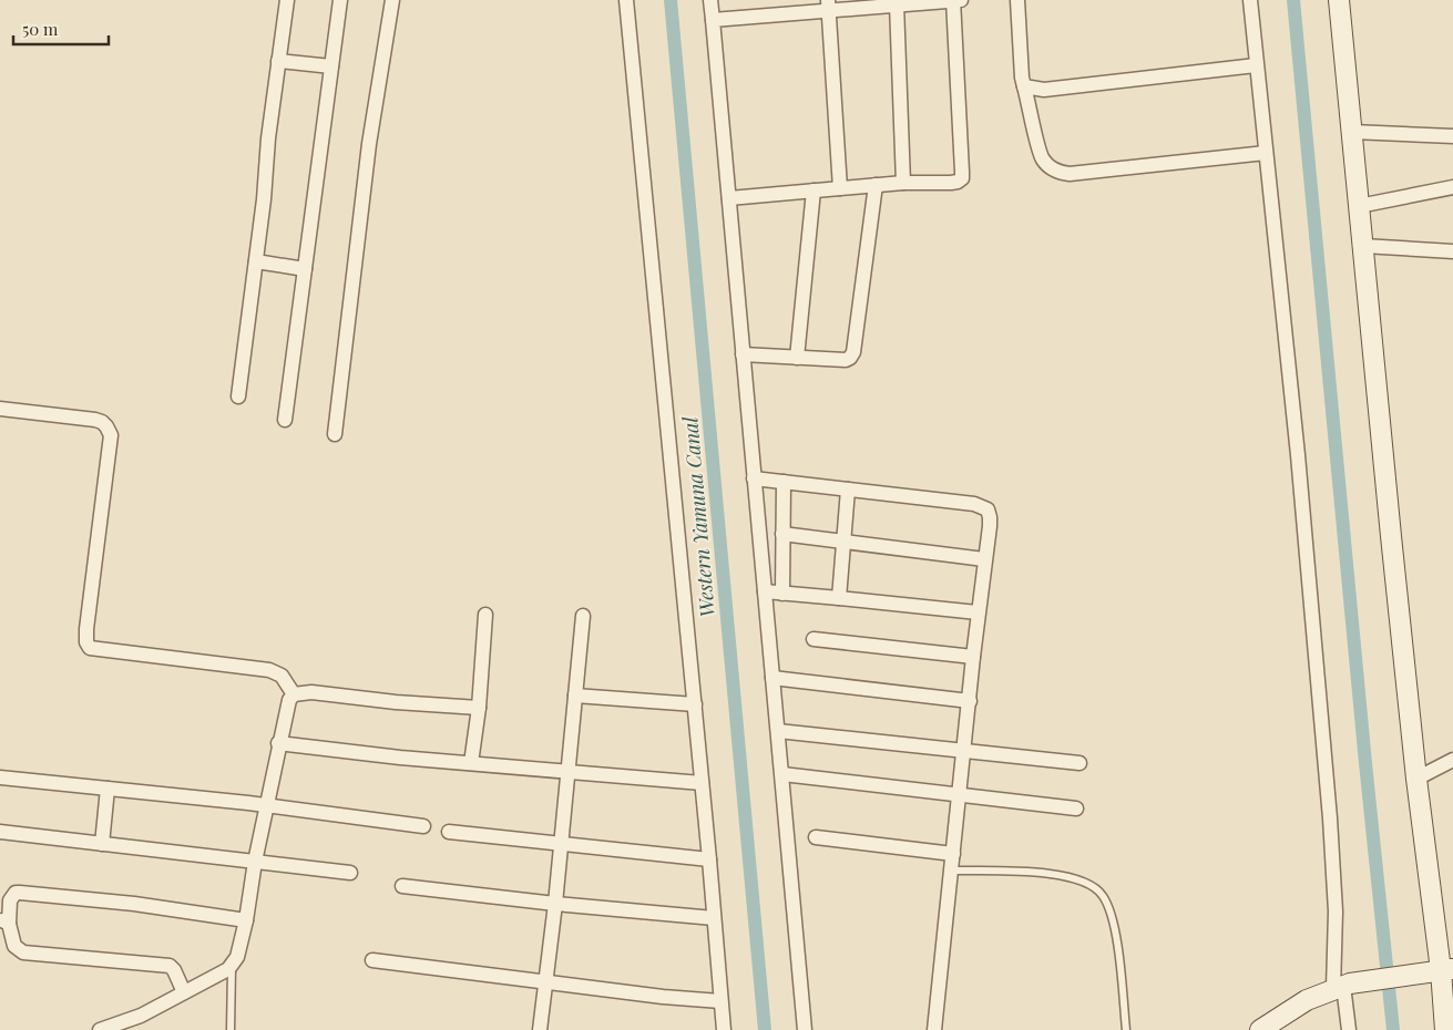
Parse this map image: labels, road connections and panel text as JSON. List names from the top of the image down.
{
  "water": ["Western Yamuna Canal"],
  "scale_bar": "50 m"
}
